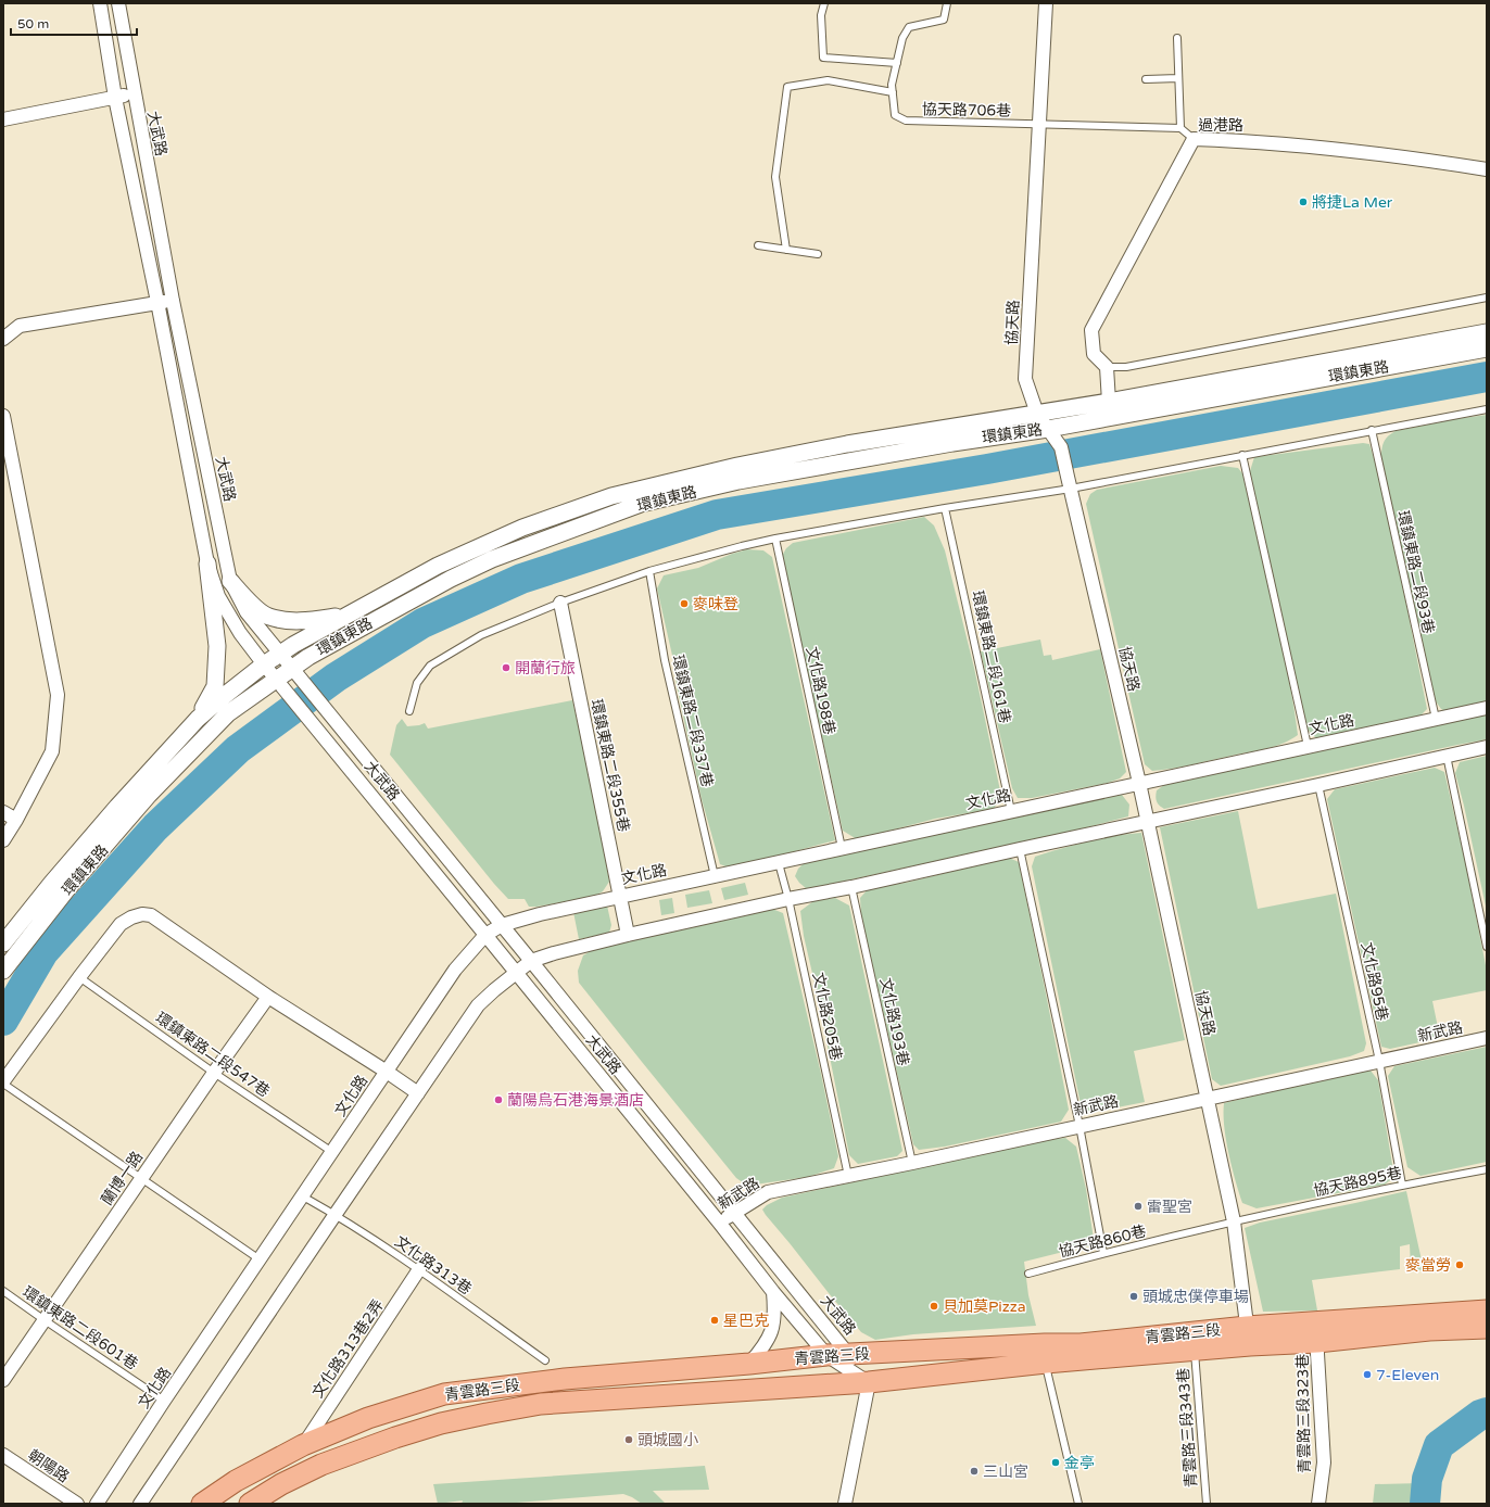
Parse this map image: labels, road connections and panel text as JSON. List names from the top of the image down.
{
  "streets": {
    "main road": ["青雲路三段"],
    "street": [
      "過港路",
      "大武路",
      "協天路",
      "環鎮東路",
      "文化路",
      "環鎮東路二段355巷",
      "新武路",
      "蘭博一路",
      "文化路313巷2弄",
      "青雲路三段323巷",
      "朝陽路"
    ],
    "lane": [
      "協天路706巷",
      "環鎮東路二段93巷",
      "環鎮東路二段161巷",
      "文化路198巷",
      "環鎮東路二段337巷",
      "文化路95巷",
      "文化路205巷",
      "文化路193巷",
      "環鎮東路二段547巷",
      "協天路895巷",
      "協天路860巷",
      "文化路313巷",
      "環鎮東路二段601巷",
      "青雲路三段343巷"
    ]
  },
  "crossings": [
    ["協天路706巷", "協天路"],
    ["大武路", "環鎮東路"],
    ["大武路", "文化路"],
    ["大武路", "新武路"],
    ["大武路", "青雲路三段"],
    ["協天路", "環鎮東路"],
    ["協天路", "文化路"],
    ["協天路", "新武路"],
    ["協天路", "協天路895巷"],
    ["協天路", "協天路860巷"],
    ["協天路", "青雲路三段"],
    ["環鎮東路二段93巷", "文化路"],
    ["環鎮東路二段161巷", "文化路"],
    ["文化路198巷", "文化路"],
    ["環鎮東路二段337巷", "文化路"],
    ["文化路", "環鎮東路二段355巷"],
    ["文化路", "文化路205巷"],
    ["文化路", "環鎮東路二段547巷"],
    ["文化路", "文化路313巷"],
    ["文化路", "環鎮東路二段601巷"],
    ["文化路95巷", "新武路"],
    ["文化路95巷", "協天路895巷"],
    ["文化路205巷", "新武路"],
    ["文化路193巷", "新武路"],
    ["環鎮東路二段547巷", "蘭博一路"],
    ["蘭博一路", "環鎮東路二段601巷"],
    ["協天路895巷", "協天路860巷"],
    ["文化路313巷", "文化路313巷2弄"],
    ["青雲路三段", "文化路313巷2弄"],
    ["青雲路三段", "青雲路三段323巷"],
    ["青雲路三段", "青雲路三段343巷"]
  ],
  "places": [
    "將捷La Mer",
    "麥味登",
    "開蘭行旅",
    "蘭陽烏石港海景酒店",
    "雷聖宮",
    "麥當勞",
    "頭城忠僕停車場",
    "貝加莫Pizza",
    "星巴克",
    "7-Eleven",
    "頭城國小",
    "金亭",
    "三山宮"
  ],
  "scale_bar": "50 m"
}
